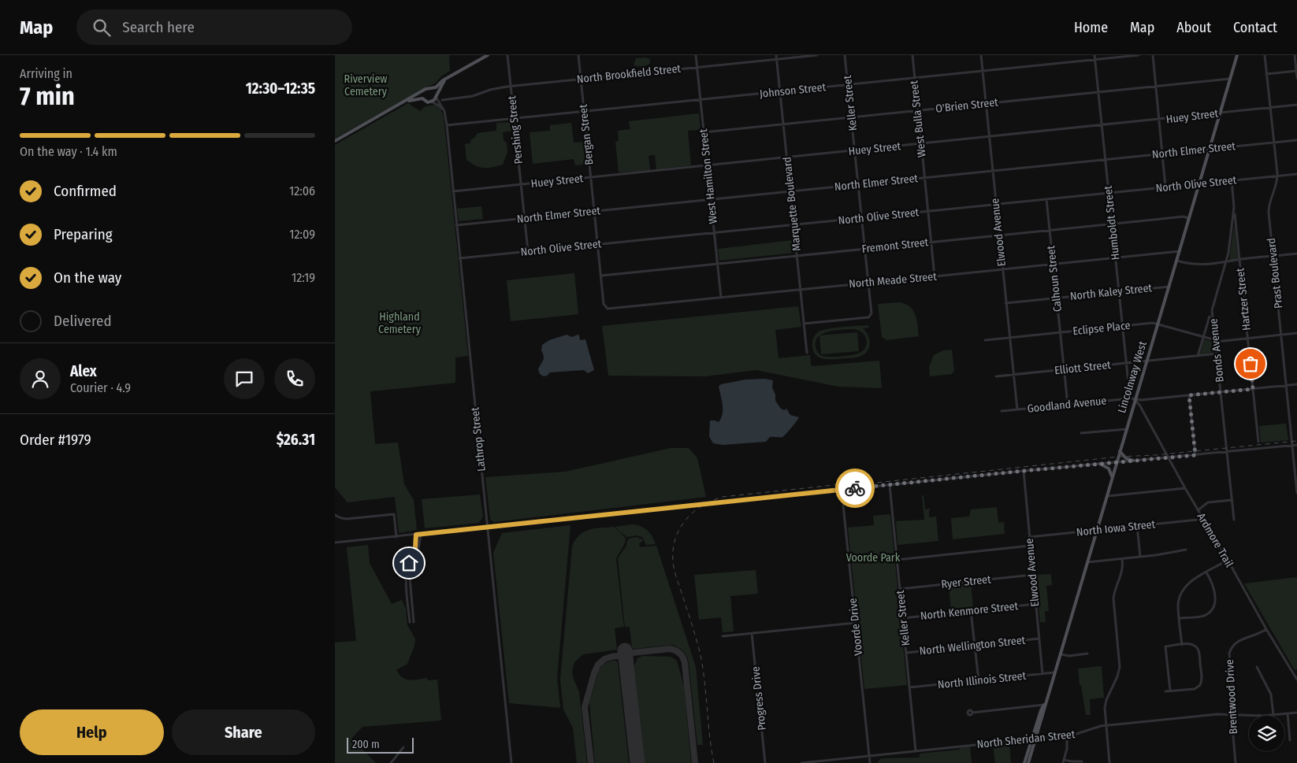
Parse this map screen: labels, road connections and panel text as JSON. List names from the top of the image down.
{
  "streets": {
    "main road": ["Lincolnway West"],
    "street": [
      "North Brookfield Street",
      "Johnson Street",
      "Keller Street",
      "O'Brien Street",
      "Huey Street",
      "West Bulla Street",
      "Pershing Street",
      "Bergan Street",
      "North Elmer Street",
      "West Hamilton Street",
      "North Olive Street",
      "Marquette Boulevard",
      "Humboldt Street",
      "Elwood Avenue",
      "Fremont Street",
      "Prast Boulevard",
      "Calhoun Street",
      "North Meade Street",
      "North Kaley Street",
      "Hartzer Street",
      "Eclipse Place",
      "Bonds Avenue",
      "Elliott Street",
      "Goodland Avenue",
      "Lathrop Street",
      "North Iowa Street",
      "Ardmore Trail",
      "Ryer Street",
      "North Kenmore Street",
      "Voorde Drive",
      "North Wellington Street",
      "North Illinois Street",
      "Brentwood Drive",
      "Progress Drive",
      "North Sheridan Street"
    ]
  },
  "crossings": [
    ["North Brookfield Street", "Pershing Street"],
    ["North Brookfield Street", "Bergan Street"],
    ["North Brookfield Street", "West Hamilton Street"],
    ["North Brookfield Street", "Marquette Boulevard"],
    ["Johnson Street", "Keller Street"],
    ["Johnson Street", "West Bulla Street"],
    ["Johnson Street", "Pershing Street"],
    ["Johnson Street", "Bergan Street"],
    ["Johnson Street", "West Hamilton Street"],
    ["Johnson Street", "Marquette Boulevard"],
    ["Johnson Street", "Humboldt Street"],
    ["Johnson Street", "Elwood Avenue"],
    ["Johnson Street", "Lathrop Street"],
    ["Keller Street", "O'Brien Street"],
    ["Keller Street", "Huey Street"],
    ["Keller Street", "North Elmer Street"],
    ["Keller Street", "North Olive Street"],
    ["Keller Street", "Marquette Boulevard"],
    ["Keller Street", "Fremont Street"],
    ["Keller Street", "North Meade Street"],
    ["Keller Street", "Ryer Street"],
    ["Keller Street", "North Kenmore Street"],
    ["Keller Street", "North Wellington Street"],
    ["Keller Street", "North Illinois Street"],
    ["Keller Street", "North Sheridan Street"],
    ["O'Brien Street", "West Bulla Street"],
    ["O'Brien Street", "West Hamilton Street"],
    ["O'Brien Street", "Marquette Boulevard"],
    ["O'Brien Street", "Humboldt Street"],
    ["O'Brien Street", "Elwood Avenue"],
    ["O'Brien Street", "Lincolnway West"],
    ["Huey Street", "West Bulla Street"],
    ["Huey Street", "Pershing Street"],
    ["Huey Street", "Bergan Street"],
    ["Huey Street", "West Hamilton Street"],
    ["Huey Street", "Marquette Boulevard"],
    ["Huey Street", "Humboldt Street"],
    ["Huey Street", "Elwood Avenue"],
    ["Huey Street", "Prast Boulevard"],
    ["Huey Street", "Lincolnway West"],
    ["Huey Street", "Lathrop Street"],
    ["West Bulla Street", "North Elmer Street"],
    ["West Bulla Street", "North Olive Street"],
    ["West Bulla Street", "Fremont Street"],
    ["West Bulla Street", "North Meade Street"],
    ["Pershing Street", "North Elmer Street"],
    ["Pershing Street", "North Olive Street"],
    ["Bergan Street", "North Elmer Street"],
    ["Bergan Street", "North Olive Street"],
    ["Bergan Street", "Fremont Street"],
    ["Bergan Street", "North Meade Street"],
    ["North Elmer Street", "West Hamilton Street"],
    ["North Elmer Street", "Marquette Boulevard"],
    ["North Elmer Street", "Humboldt Street"],
    ["North Elmer Street", "Elwood Avenue"],
    ["North Elmer Street", "Prast Boulevard"],
    ["North Elmer Street", "Lincolnway West"],
    ["North Elmer Street", "Lathrop Street"],
    ["West Hamilton Street", "North Olive Street"],
    ["West Hamilton Street", "Fremont Street"],
    ["West Hamilton Street", "North Meade Street"],
    ["North Olive Street", "Marquette Boulevard"],
    ["North Olive Street", "Humboldt Street"],
    ["North Olive Street", "Elwood Avenue"],
    ["North Olive Street", "Prast Boulevard"],
    ["North Olive Street", "Calhoun Street"],
    ["North Olive Street", "Hartzer Street"],
    ["North Olive Street", "Lincolnway West"],
    ["North Olive Street", "Lathrop Street"],
    ["Marquette Boulevard", "Fremont Street"],
    ["Marquette Boulevard", "North Meade Street"],
    ["Humboldt Street", "Fremont Street"],
    ["Humboldt Street", "North Meade Street"],
    ["Humboldt Street", "North Kaley Street"],
    ["Humboldt Street", "Eclipse Place"],
    ["Humboldt Street", "Elliott Street"],
    ["Elwood Avenue", "Fremont Street"],
    ["Elwood Avenue", "North Meade Street"],
    ["Elwood Avenue", "North Kaley Street"],
    ["Elwood Avenue", "Eclipse Place"],
    ["Elwood Avenue", "Elliott Street"],
    ["Elwood Avenue", "Goodland Avenue"],
    ["Elwood Avenue", "North Iowa Street"],
    ["Elwood Avenue", "Ryer Street"],
    ["Elwood Avenue", "North Kenmore Street"],
    ["Elwood Avenue", "North Wellington Street"],
    ["Elwood Avenue", "North Illinois Street"],
    ["Fremont Street", "Calhoun Street"],
    ["Fremont Street", "Lincolnway West"],
    ["Prast Boulevard", "Eclipse Place"],
    ["Prast Boulevard", "Goodland Avenue"],
    ["Calhoun Street", "North Meade Street"],
    ["Calhoun Street", "North Kaley Street"],
    ["Calhoun Street", "Eclipse Place"],
    ["Calhoun Street", "Elliott Street"],
    ["Calhoun Street", "Goodland Avenue"],
    ["North Meade Street", "Lincolnway West"],
    ["North Kaley Street", "Lincolnway West"],
    ["Hartzer Street", "Eclipse Place"],
    ["Hartzer Street", "Bonds Avenue"],
    ["Hartzer Street", "Goodland Avenue"],
    ["Eclipse Place", "Bonds Avenue"],
    ["Eclipse Place", "Lincolnway West"],
    ["Bonds Avenue", "Elliott Street"],
    ["Bonds Avenue", "Goodland Avenue"],
    ["Elliott Street", "Lincolnway West"],
    ["Lincolnway West", "Goodland Avenue"],
    ["Lincolnway West", "North Iowa Street"],
    ["Lincolnway West", "Ardmore Trail"],
    ["Lincolnway West", "North Illinois Street"],
    ["Lincolnway West", "North Sheridan Street"],
    ["Goodland Avenue", "Ardmore Trail"],
    ["North Iowa Street", "Ardmore Trail"],
    ["Ardmore Trail", "Brentwood Drive"],
    ["Voorde Drive", "North Sheridan Street"],
    ["Brentwood Drive", "North Sheridan Street"]
  ],
  "parks": ["Riverview Cemetery", "Highland Cemetery", "Voorde Park"],
  "scale_bar": "200 m",
  "page": {
    "header": "Map",
    "search": "Search here",
    "nav": [
      "Home",
      "Map",
      "About",
      "Contact"
    ],
    "heading": ["7 min", "Arriving in", "12:30–12:35"],
    "panel": [
      "Alex",
      "Courier · 4.9",
      "Order #1979",
      "$26.31"
    ],
    "bar": "On the way · 1.4 km",
    "list": [
      ["Confirmed", "12:06"],
      ["Preparing", "12:09"],
      ["On the way", "12:19"],
      "Delivered"
    ],
    "buttons": ["Help", "Share"],
    "scale": "200 m"
  }
}
